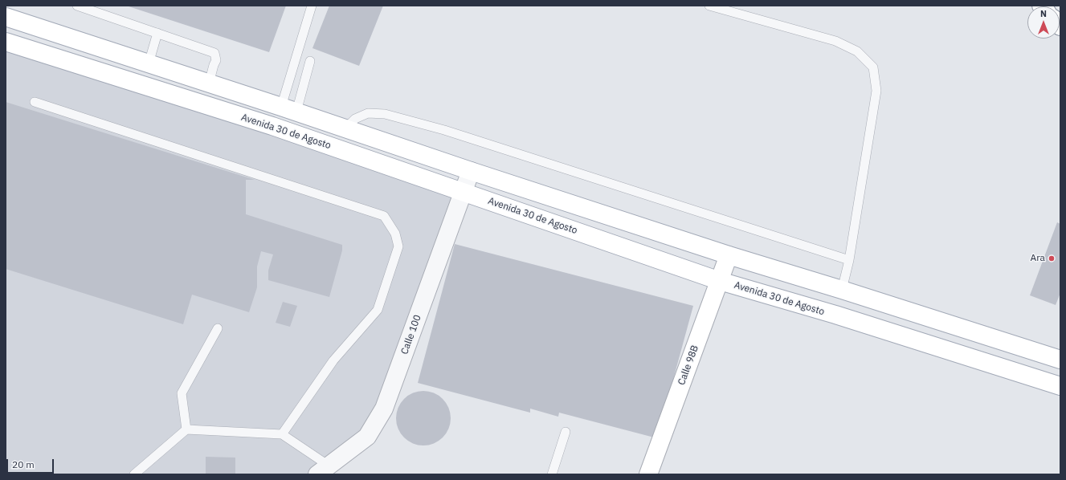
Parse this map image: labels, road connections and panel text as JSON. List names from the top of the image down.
{
  "streets": {
    "main road": ["Avenida 30 de Agosto", "Calle 98B"],
    "street": ["Calle 100"]
  },
  "crossings": [
    ["Avenida 30 de Agosto", "Calle 100"],
    ["Avenida 30 de Agosto", "Calle 98B"]
  ],
  "places": ["Ara"],
  "scale_bar": "20 m",
  "north": "top"
}
